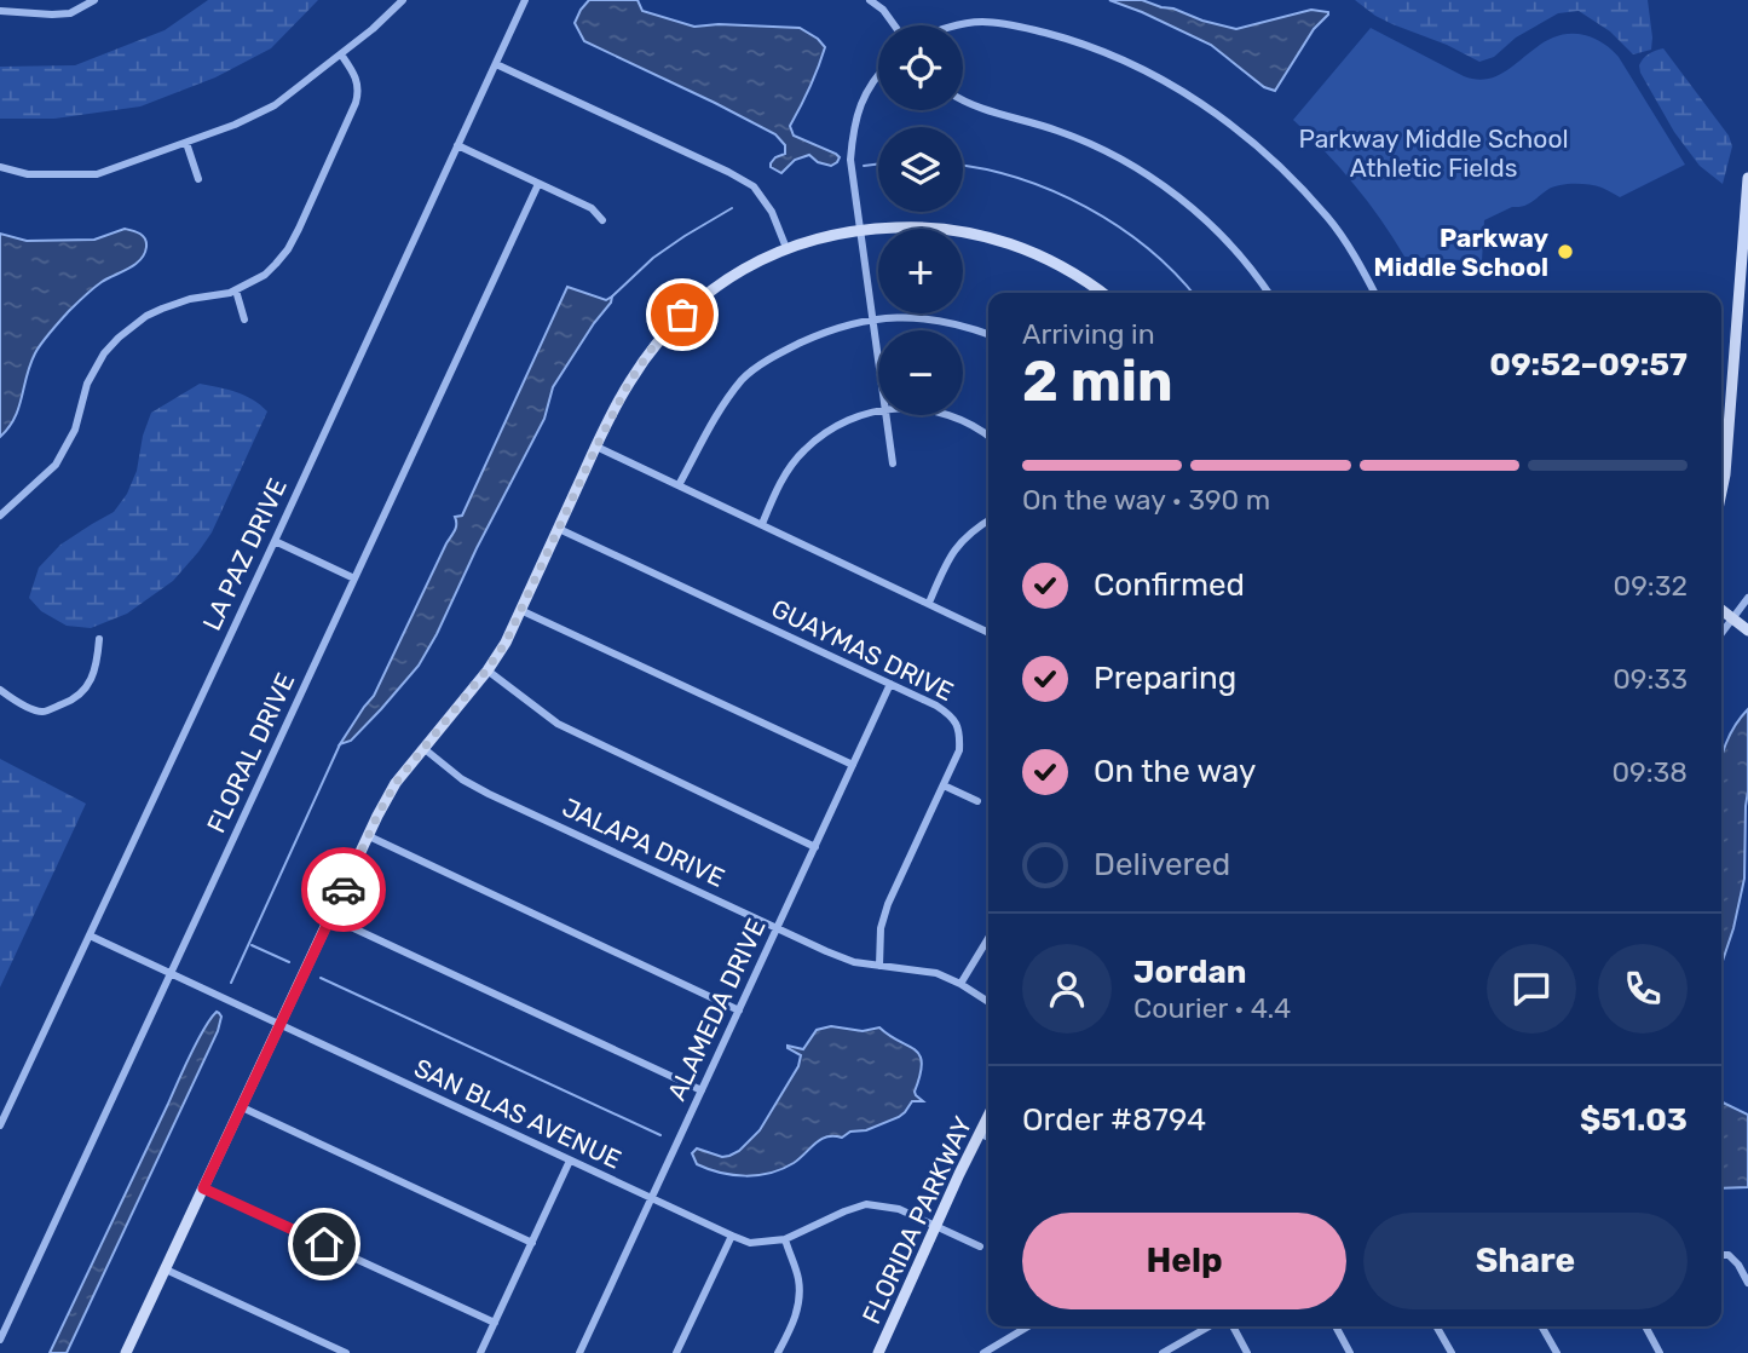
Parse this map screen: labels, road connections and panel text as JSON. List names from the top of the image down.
{
  "streets": {
    "street": [
      "LA PAZ DRIVE",
      "GUAYMAS DRIVE",
      "FLORAL DRIVE",
      "JALAPA DRIVE",
      "ALAMEDA DRIVE",
      "SAN BLAS AVENUE",
      "FLORIDA PARKWAY"
    ]
  },
  "crossings": [
    ["LA PAZ DRIVE", "SAN BLAS AVENUE"],
    ["GUAYMAS DRIVE", "JALAPA DRIVE"],
    ["GUAYMAS DRIVE", "ALAMEDA DRIVE"],
    ["FLORAL DRIVE", "SAN BLAS AVENUE"],
    ["JALAPA DRIVE", "ALAMEDA DRIVE"],
    ["ALAMEDA DRIVE", "SAN BLAS AVENUE"],
    ["SAN BLAS AVENUE", "FLORIDA PARKWAY"]
  ],
  "parks": ["Parkway Middle School Athletic Fields"],
  "places": ["Parkway Middle School"],
  "page": {
    "map_buttons": ["+", "−"],
    "heading": ["2 min", "Arriving in", "09:52–09:57"],
    "panel": [
      "Jordan",
      "Courier · 4.4",
      "Order #8794",
      "$51.03"
    ],
    "bar": "On the way · 390 m",
    "list": [
      ["Confirmed", "09:32"],
      ["Preparing", "09:33"],
      ["On the way", "09:38"],
      "Delivered"
    ],
    "buttons": ["Help", "Share"]
  }
}
